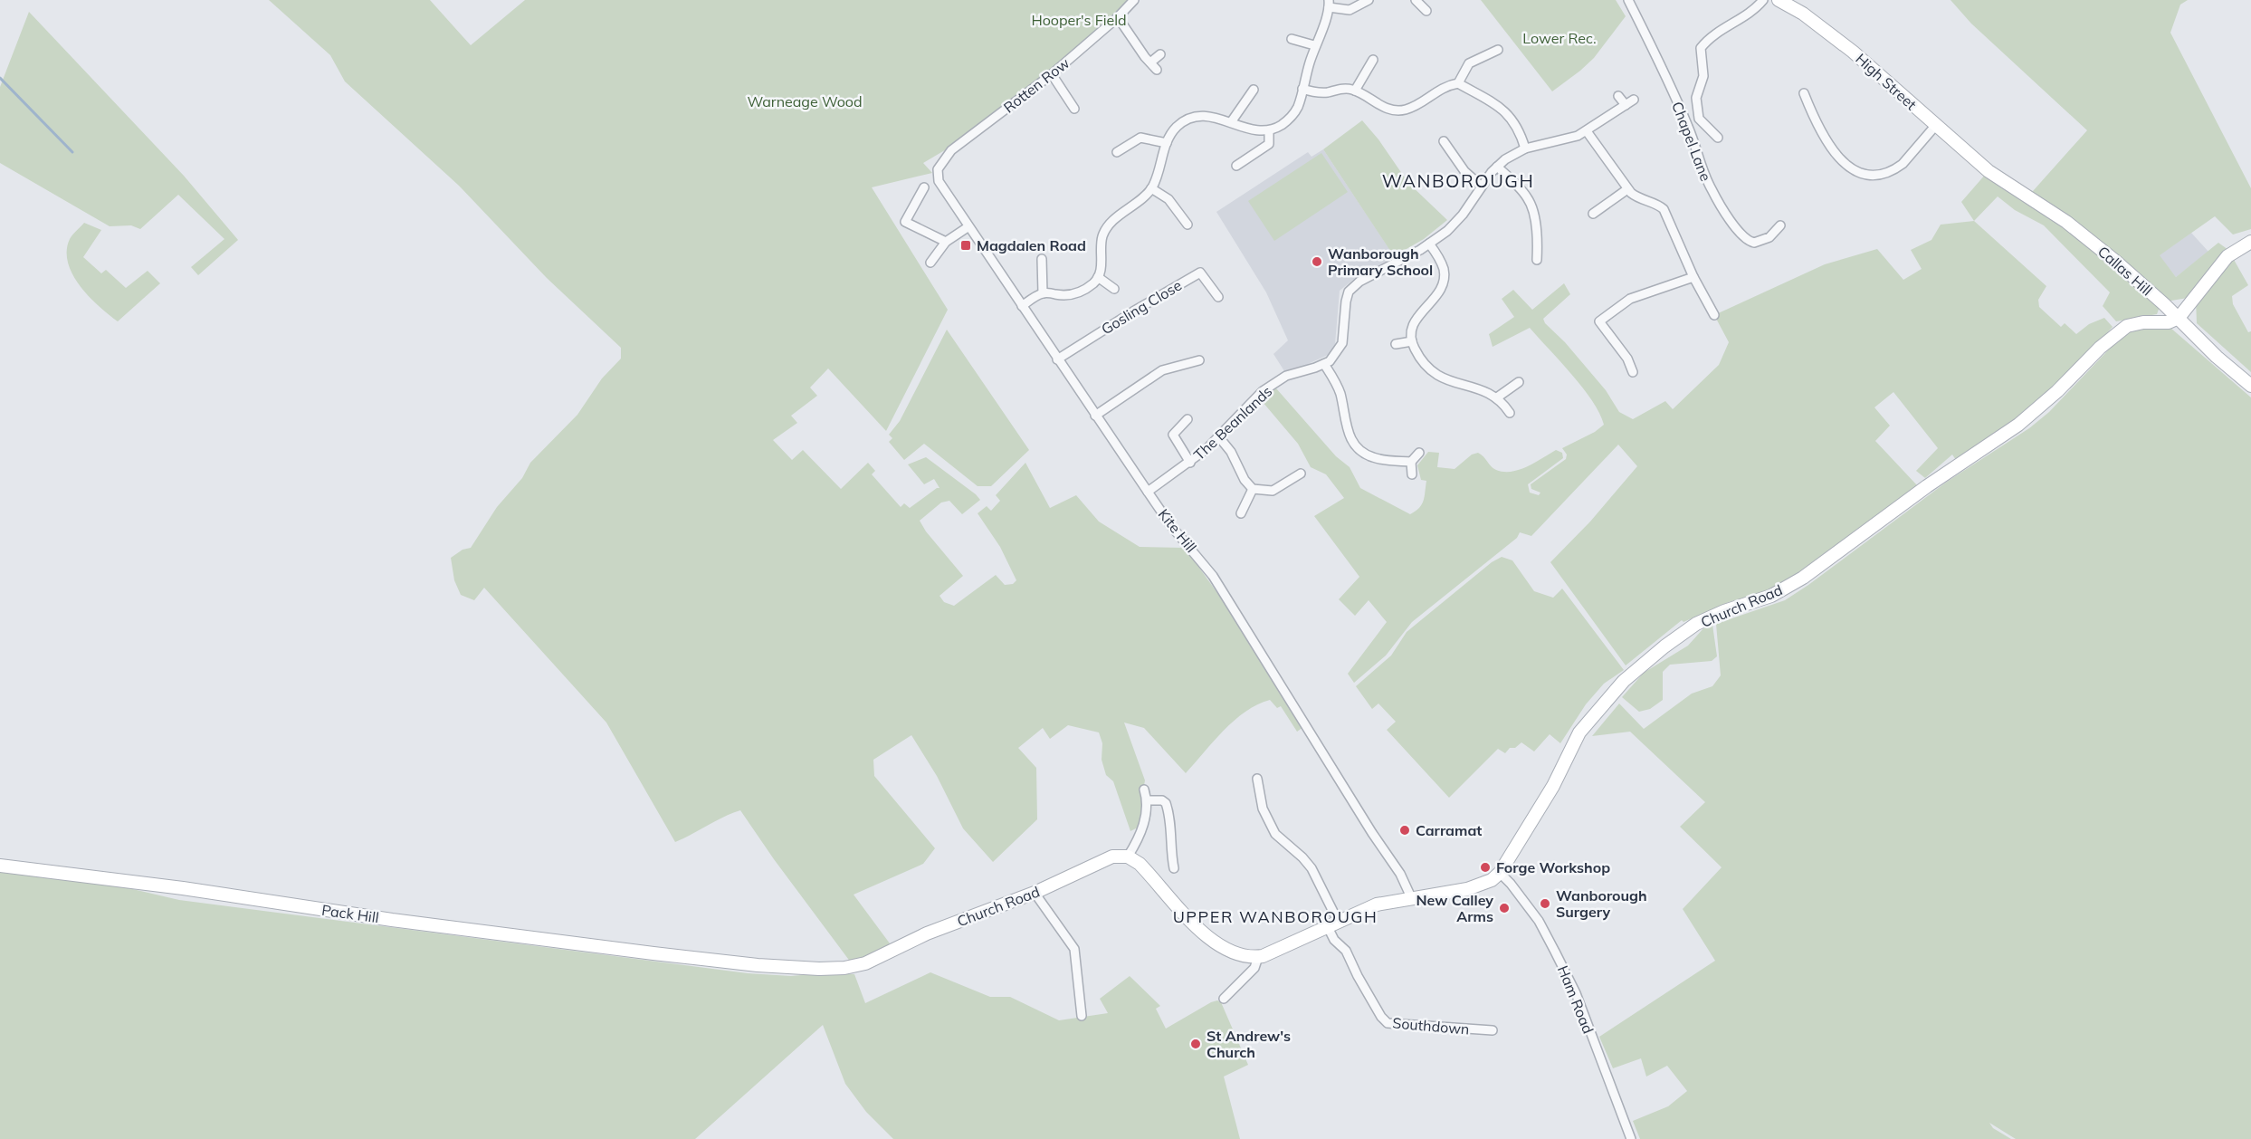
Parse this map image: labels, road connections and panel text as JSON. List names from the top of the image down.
{
  "streets": {
    "street": [
      "High Street",
      "Rotten Row",
      "Chapel Lane",
      "Callas Hill",
      "Gosling Close",
      "The Beanlands",
      "Kite Hill",
      "Church Road",
      "Pack Hill",
      "Ham Road",
      "Southdown"
    ]
  },
  "crossings": [
    ["High Street", "Callas Hill"],
    ["Rotten Row", "Kite Hill"],
    ["Callas Hill", "Church Road"],
    ["Gosling Close", "Kite Hill"],
    ["The Beanlands", "Kite Hill"],
    ["Kite Hill", "Church Road"],
    ["Church Road", "Pack Hill"],
    ["Church Road", "Ham Road"],
    ["Church Road", "Southdown"]
  ],
  "districts": ["WANBOROUGH", "UPPER WANBOROUGH"],
  "parks": ["Hooper's Field", "Lower Rec.", "Warneage Wood"],
  "places": {
    "transit": ["Magdalen Road"],
    "other": [
      "Wanborough Primary School",
      "Carramat",
      "Forge Workshop",
      "Wanborough Surgery",
      "New Calley Arms",
      "St Andrew's Church"
    ]
  }
}
